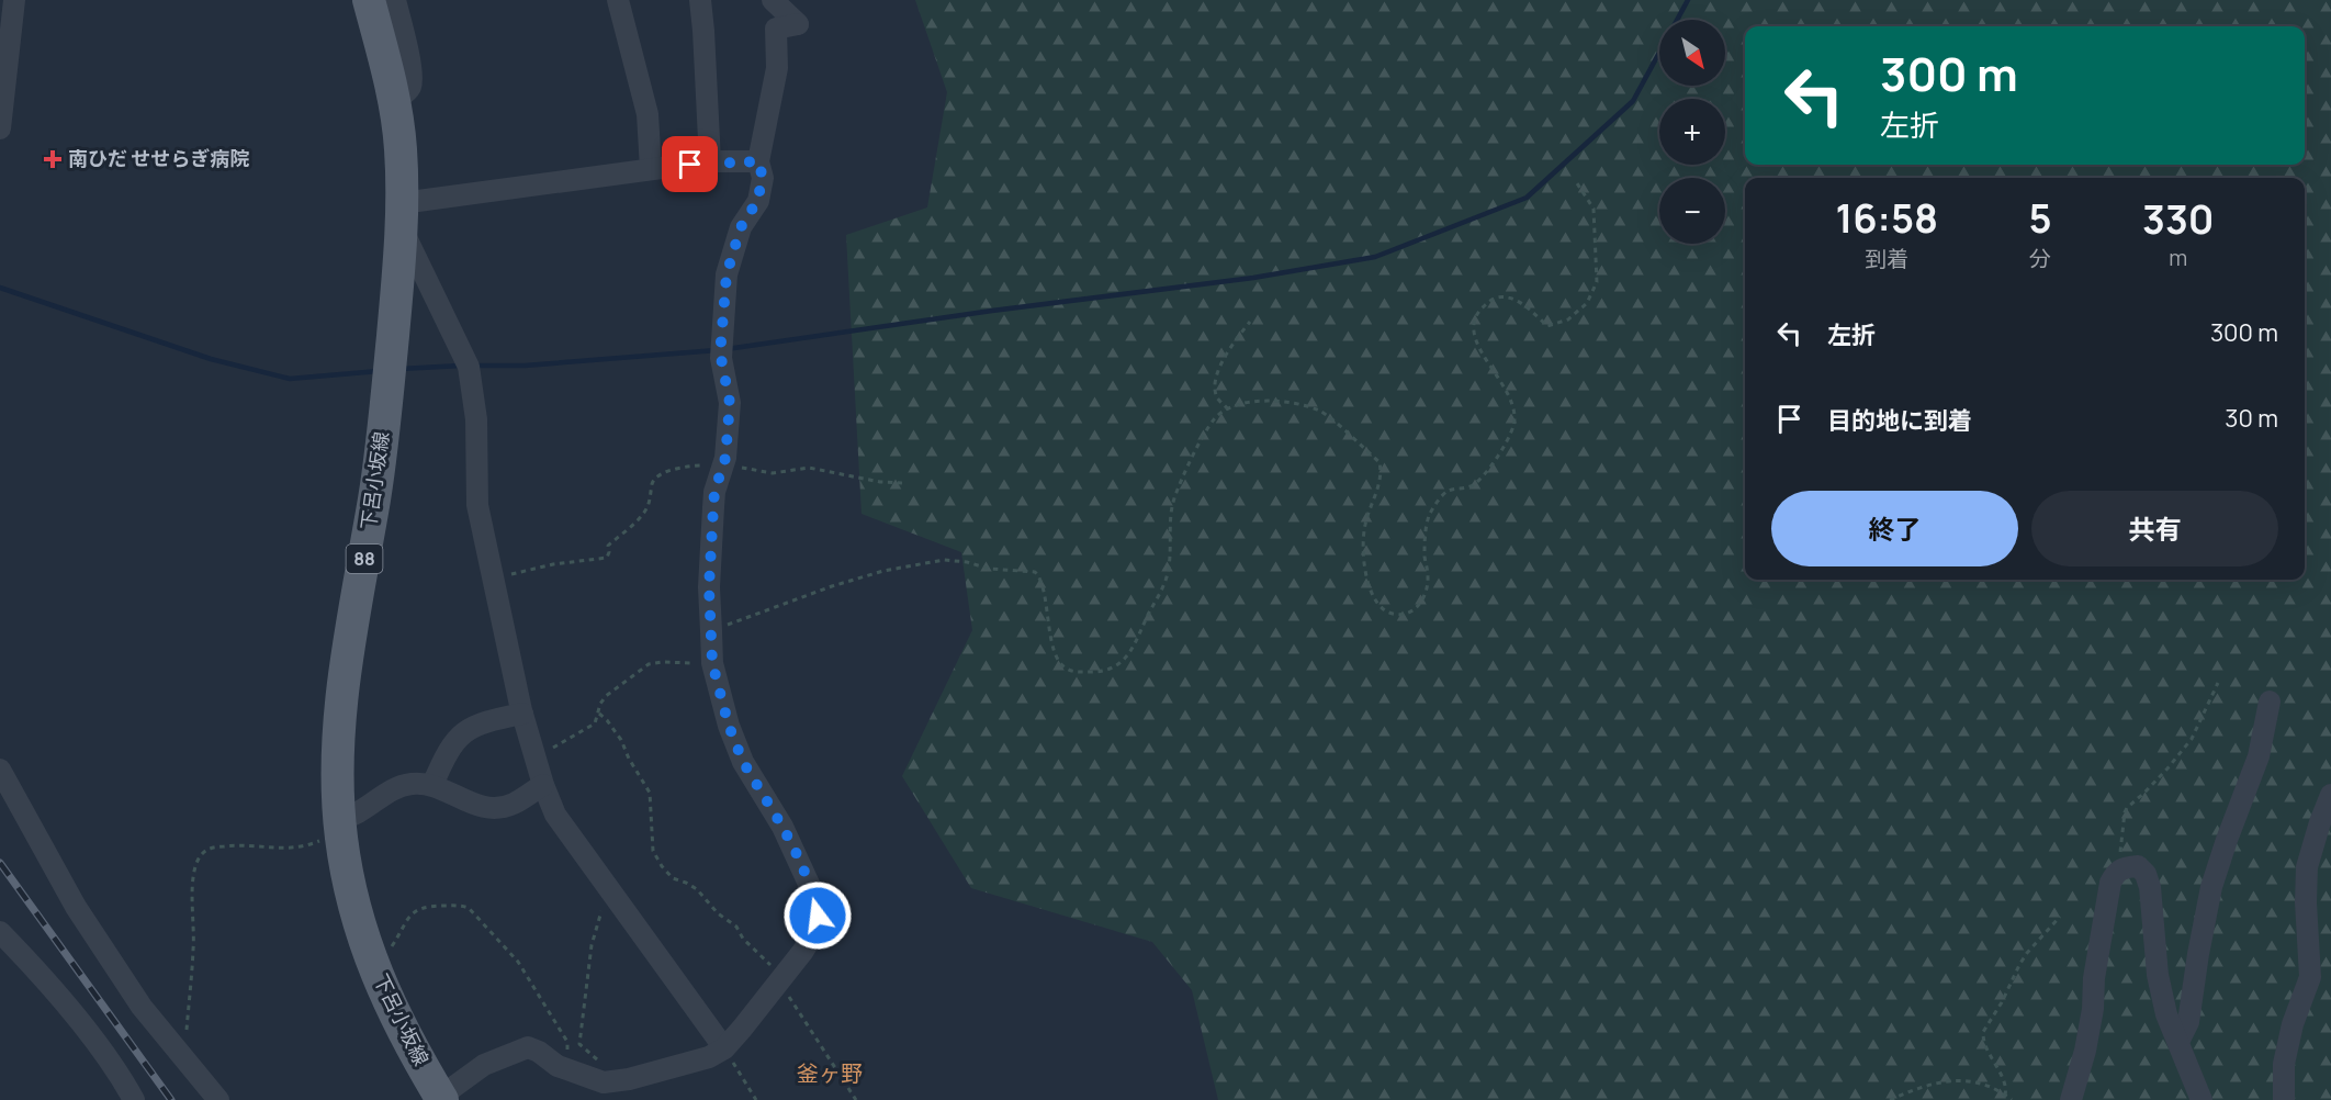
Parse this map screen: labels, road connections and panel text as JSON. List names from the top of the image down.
{
  "streets": {
    "main road": ["下呂小坂線", "88"]
  },
  "districts": ["釜ヶ野"],
  "places": {
    "health": ["南ひだ せせらぎ病院"]
  },
  "north": "bottom right",
  "page": {
    "map_buttons": ["+", "−"],
    "turn": ["300 m", "左折"],
    "eta": [
      "16:58",
      "到着",
      "5",
      "分",
      "330",
      "m"
    ],
    "list": [
      {
        "name": "左折",
        "value": "300 m"
      },
      {
        "name": "目的地に到着",
        "value": "30 m"
      }
    ],
    "buttons": ["終了", "共有"]
  }
}
